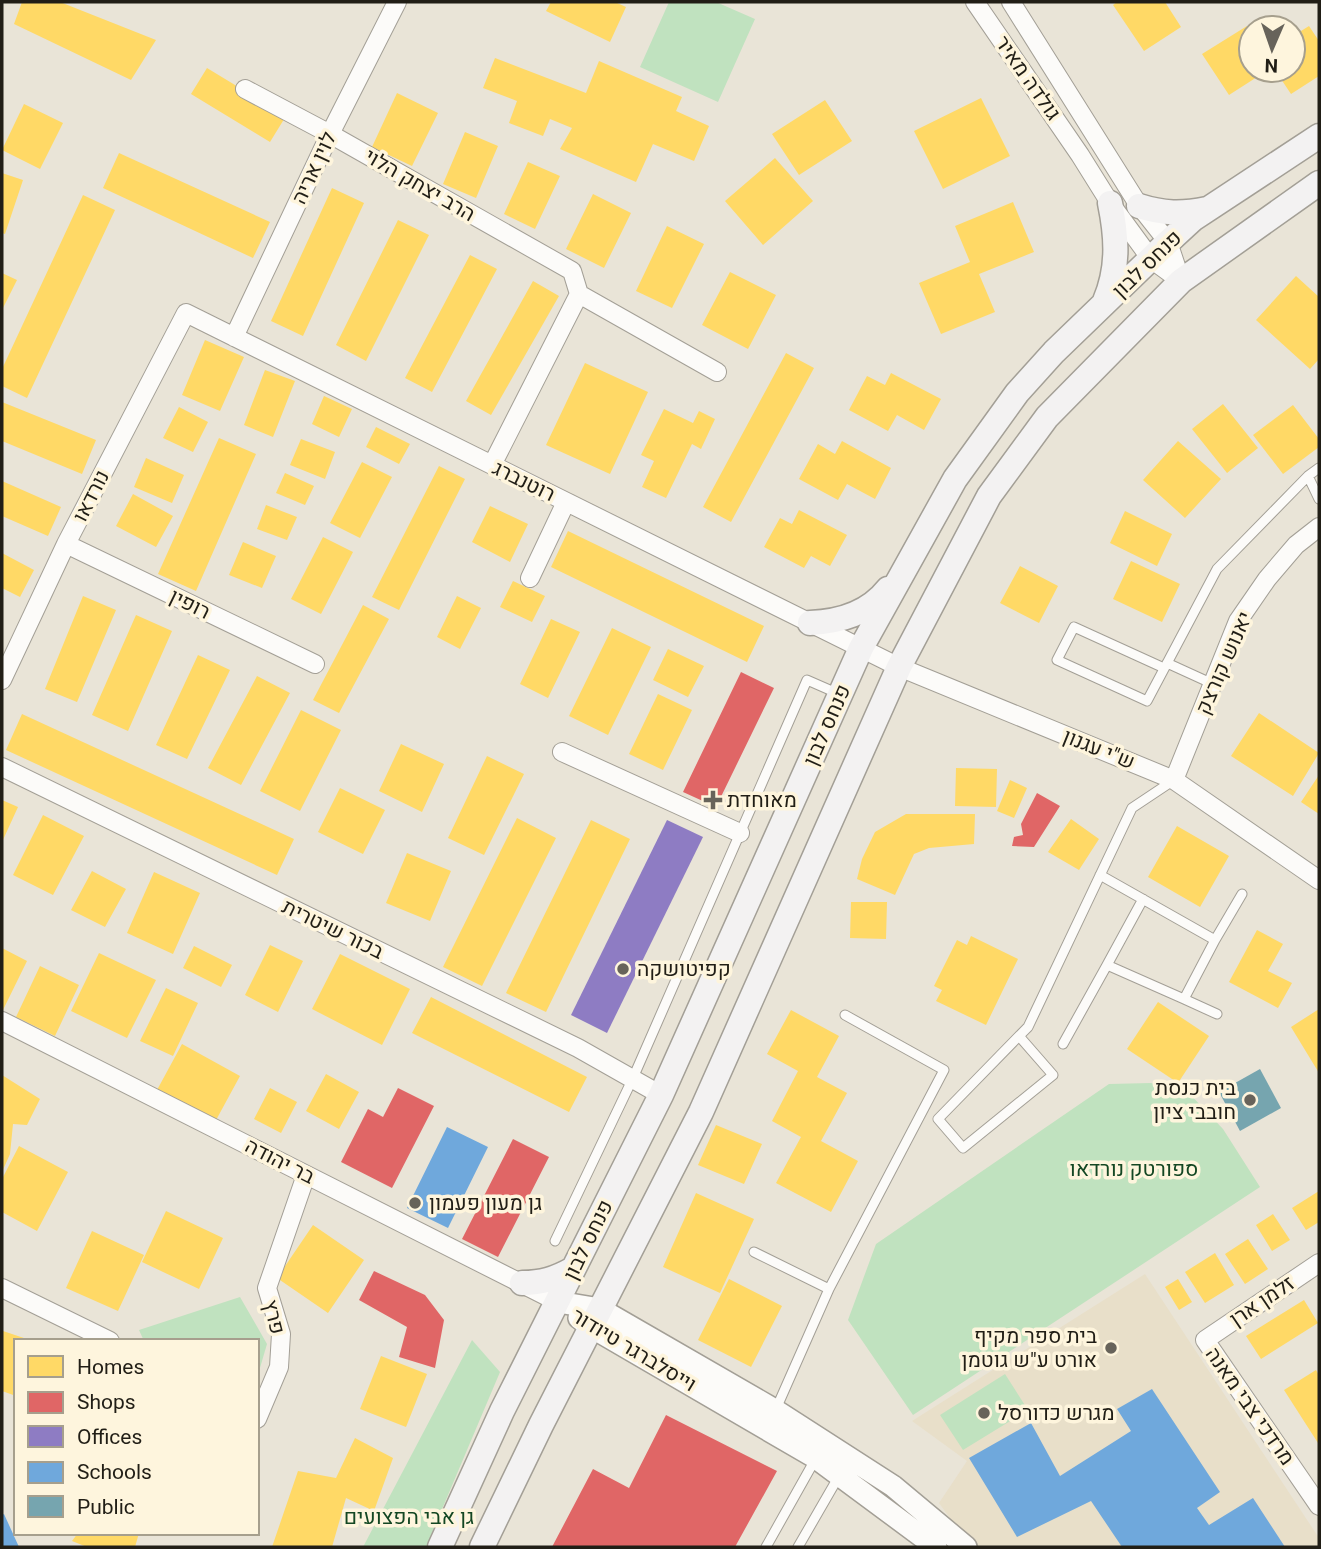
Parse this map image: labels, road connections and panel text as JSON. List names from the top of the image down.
{
  "streets": {
    "main road": ["פנחס לבון"],
    "street": [
      "גולדה מאיר",
      "לוין אריה",
      "הרב יצחק הלוי",
      "רוטנברג",
      "נורדאו",
      "רופין",
      "יאנוש קורצק",
      "ש\"י עגנון",
      "בכור שיטרית",
      "בר יהודה",
      "זלמן ארן",
      "פרץ",
      "וייסלברגר טיודור",
      "מרדכי צבי מאנה"
    ]
  },
  "crossings": [
    ["גולדה מאיר", "פנחס לבון"],
    ["לוין אריה", "הרב יצחק הלוי"],
    ["לוין אריה", "רוטנברג"],
    ["פנחס לבון", "רוטנברג"],
    ["פנחס לבון", "ש\"י עגנון"],
    ["פנחס לבון", "בכור שיטרית"],
    ["פנחס לבון", "בר יהודה"],
    ["פנחס לבון", "וייסלברגר טיודור"],
    ["רוטנברג", "נורדאו"],
    ["רוטנברג", "ש\"י עגנון"],
    ["נורדאו", "רופין"],
    ["יאנוש קורצק", "ש\"י עגנון"],
    ["בר יהודה", "פרץ"],
    ["בר יהודה", "וייסלברגר טיודור"],
    ["זלמן ארן", "מרדכי צבי מאנה"]
  ],
  "parks": ["ספורטק נורדאו", "גן אבי הפצועים"],
  "places": {
    "health": ["מאוחדת"],
    "other": [
      "קפיטושקה",
      "בית כנסת חובבי ציון",
      "גן מעון פעמון",
      "בית ספר מקיף אורט ע\"ש גוטמן",
      "מגרש כדורסל"
    ]
  },
  "legend": [
    "Homes",
    "Shops",
    "Offices",
    "Schools",
    "Public"
  ],
  "north": "bottom"
}
